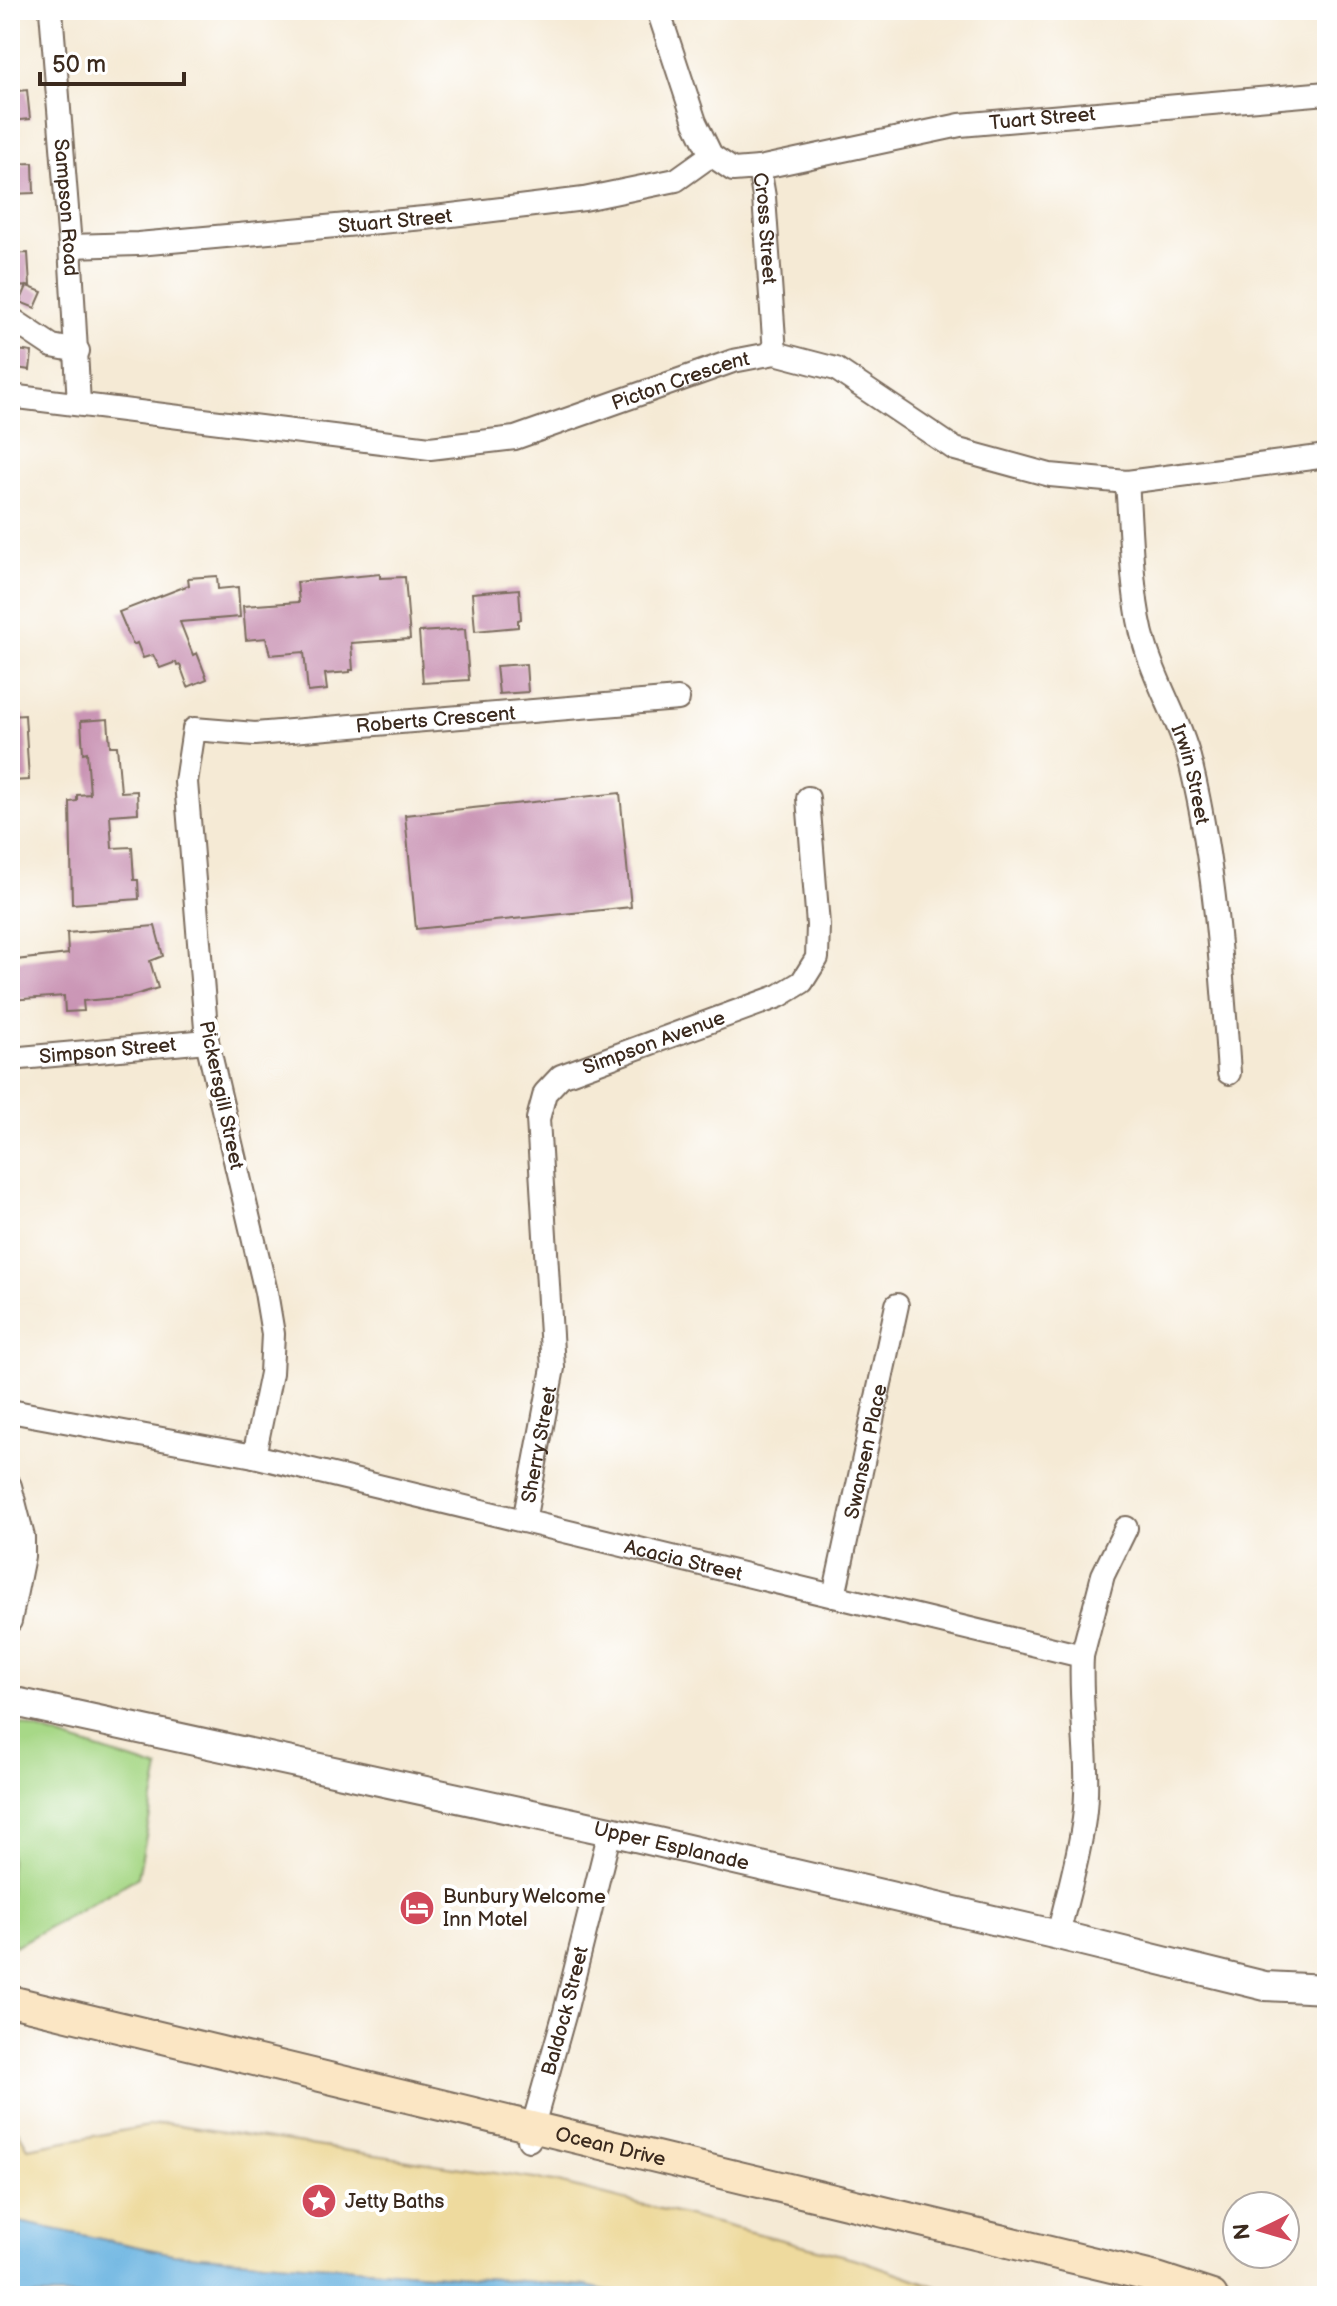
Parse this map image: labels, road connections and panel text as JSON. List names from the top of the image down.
{
  "streets": {
    "main road": ["Ocean Drive"],
    "street": [
      "Tuart Street",
      "Sampson Road",
      "Stuart Street",
      "Cross Street",
      "Picton Crescent",
      "Roberts Crescent",
      "Irwin Street",
      "Simpson Avenue",
      "Simpson Street",
      "Pickersgill Street",
      "Sherry Street",
      "Swansen Place",
      "Acacia Street",
      "Upper Esplanade",
      "Baldock Street"
    ]
  },
  "crossings": [
    ["Tuart Street", "Cross Street"],
    ["Sampson Road", "Stuart Street"],
    ["Sampson Road", "Picton Crescent"],
    ["Stuart Street", "Cross Street"],
    ["Cross Street", "Picton Crescent"],
    ["Picton Crescent", "Irwin Street"],
    ["Roberts Crescent", "Pickersgill Street"],
    ["Simpson Avenue", "Sherry Street"],
    ["Simpson Street", "Pickersgill Street"],
    ["Pickersgill Street", "Acacia Street"],
    ["Sherry Street", "Acacia Street"],
    ["Swansen Place", "Acacia Street"],
    ["Upper Esplanade", "Baldock Street"],
    ["Baldock Street", "Ocean Drive"]
  ],
  "places": {
    "hotel": ["Bunbury Welcome Inn Motel"],
    "place": ["Jetty Baths"]
  },
  "scale_bar": "50 m",
  "north": "left"
}
